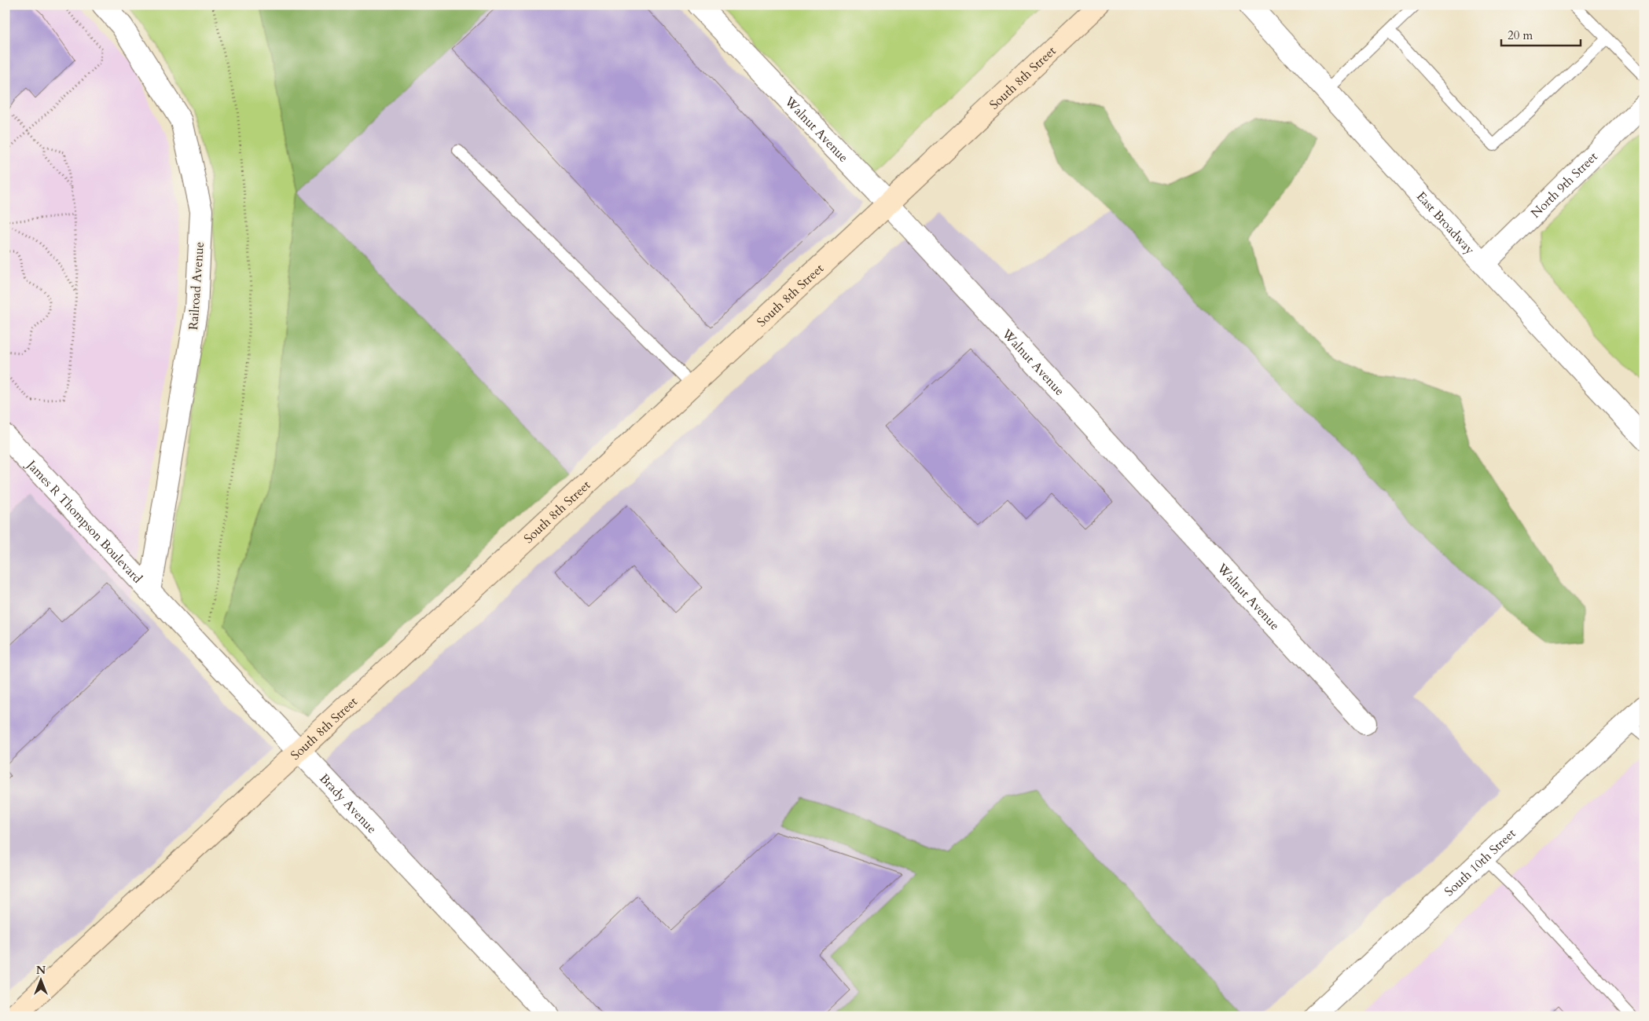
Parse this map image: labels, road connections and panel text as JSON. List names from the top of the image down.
{
  "streets": {
    "main road": ["South 8th Street"],
    "street": [
      "Walnut Avenue",
      "North 9th Street",
      "East Broadway",
      "Railroad Avenue",
      "James R Thompson Boulevard",
      "Brady Avenue",
      "South 10th Street"
    ]
  },
  "crossings": [
    ["South 8th Street", "Walnut Avenue"],
    ["South 8th Street", "Brady Avenue"],
    ["North 9th Street", "East Broadway"],
    ["Railroad Avenue", "James R Thompson Boulevard"],
    ["Railroad Avenue", "Brady Avenue"],
    ["James R Thompson Boulevard", "Brady Avenue"]
  ],
  "scale_bar": "20 m",
  "north": "top"
}
